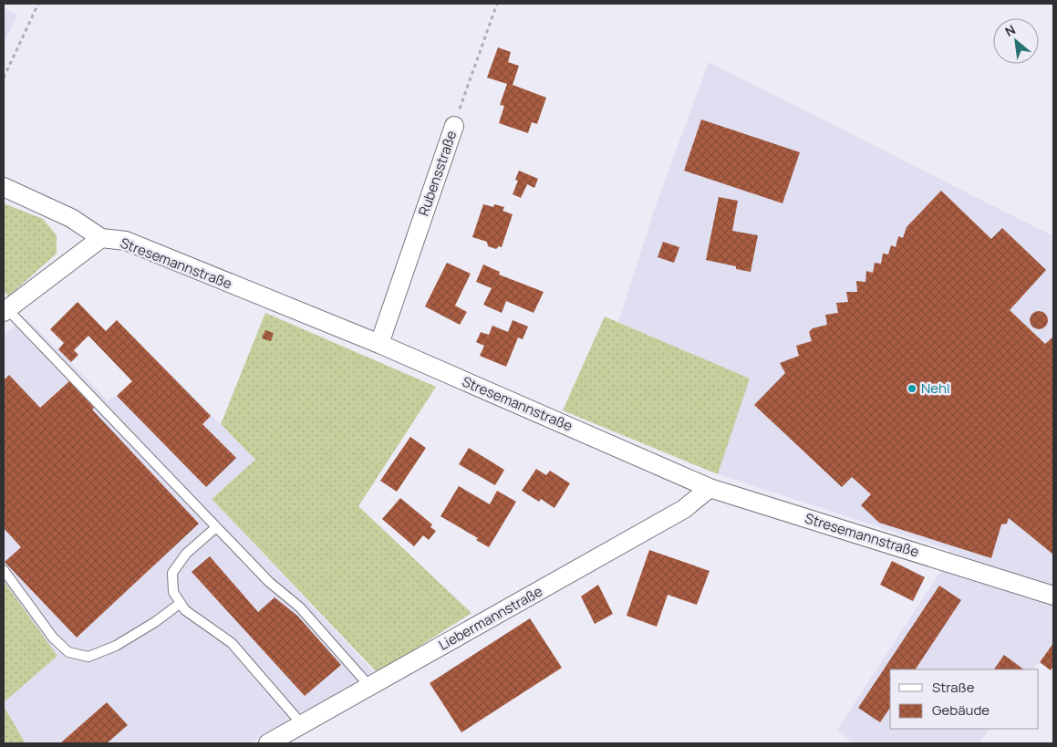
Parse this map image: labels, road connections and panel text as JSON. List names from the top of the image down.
{
  "streets": {
    "street": ["Rubensstraße", "Stresemannstraße", "Liebermannstraße"]
  },
  "crossings": [
    ["Rubensstraße", "Stresemannstraße"],
    ["Stresemannstraße", "Liebermannstraße"]
  ],
  "places": ["Nehl"],
  "legend": ["Straße", "Gebäude"],
  "north": "top left"
}
